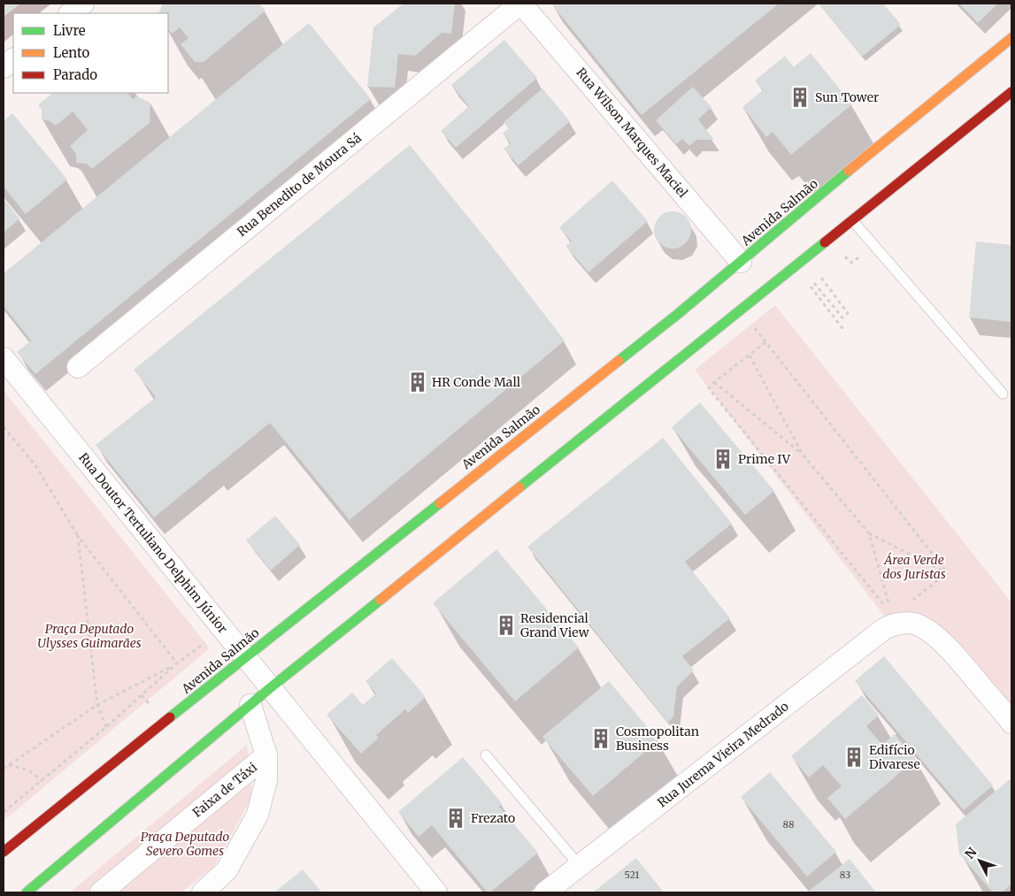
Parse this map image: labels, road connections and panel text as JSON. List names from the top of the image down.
{
  "streets": {
    "street": [
      "Rua Wilson Marques Maciel",
      "Rua Benedito de Moura Sá",
      "Avenida Salmão",
      "Rua Doutor Tertuliano Delphim Júnior",
      "Rua Jurema Vieira Medrado",
      "Faixa de Táxi"
    ]
  },
  "crossings": [
    ["Rua Wilson Marques Maciel", "Rua Benedito de Moura Sá"],
    ["Rua Wilson Marques Maciel", "Avenida Salmão"],
    ["Avenida Salmão", "Rua Doutor Tertuliano Delphim Júnior"]
  ],
  "parks": ["Área Verde dos Juristas", "Praça Deputado Ulysses Guimarães", "Praça Deputado Severo Gomes"],
  "places": {
    "building": [
      "Sun Tower",
      "HR Conde Mall",
      "Prime IV",
      "Residencial Grand View",
      "Cosmopolitan Business",
      "Edifício Divarese",
      "Frezato"
    ]
  },
  "house_numbers": ["88", "521", "83"],
  "legend": ["Livre", "Lento", "Parado"],
  "north": "top left"
}
